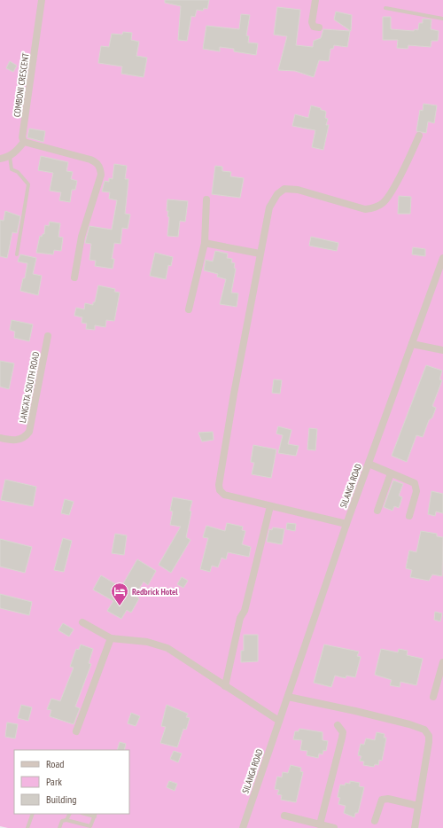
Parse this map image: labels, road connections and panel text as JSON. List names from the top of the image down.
{
  "streets": {
    "street": ["COMBONI CRESCENT", "LANG'ATA SOUTH ROAD", "SILANGA ROAD"]
  },
  "places": {
    "hotel": ["Redbrick Hotel"]
  },
  "legend": ["Road", "Park", "Building"]
}
